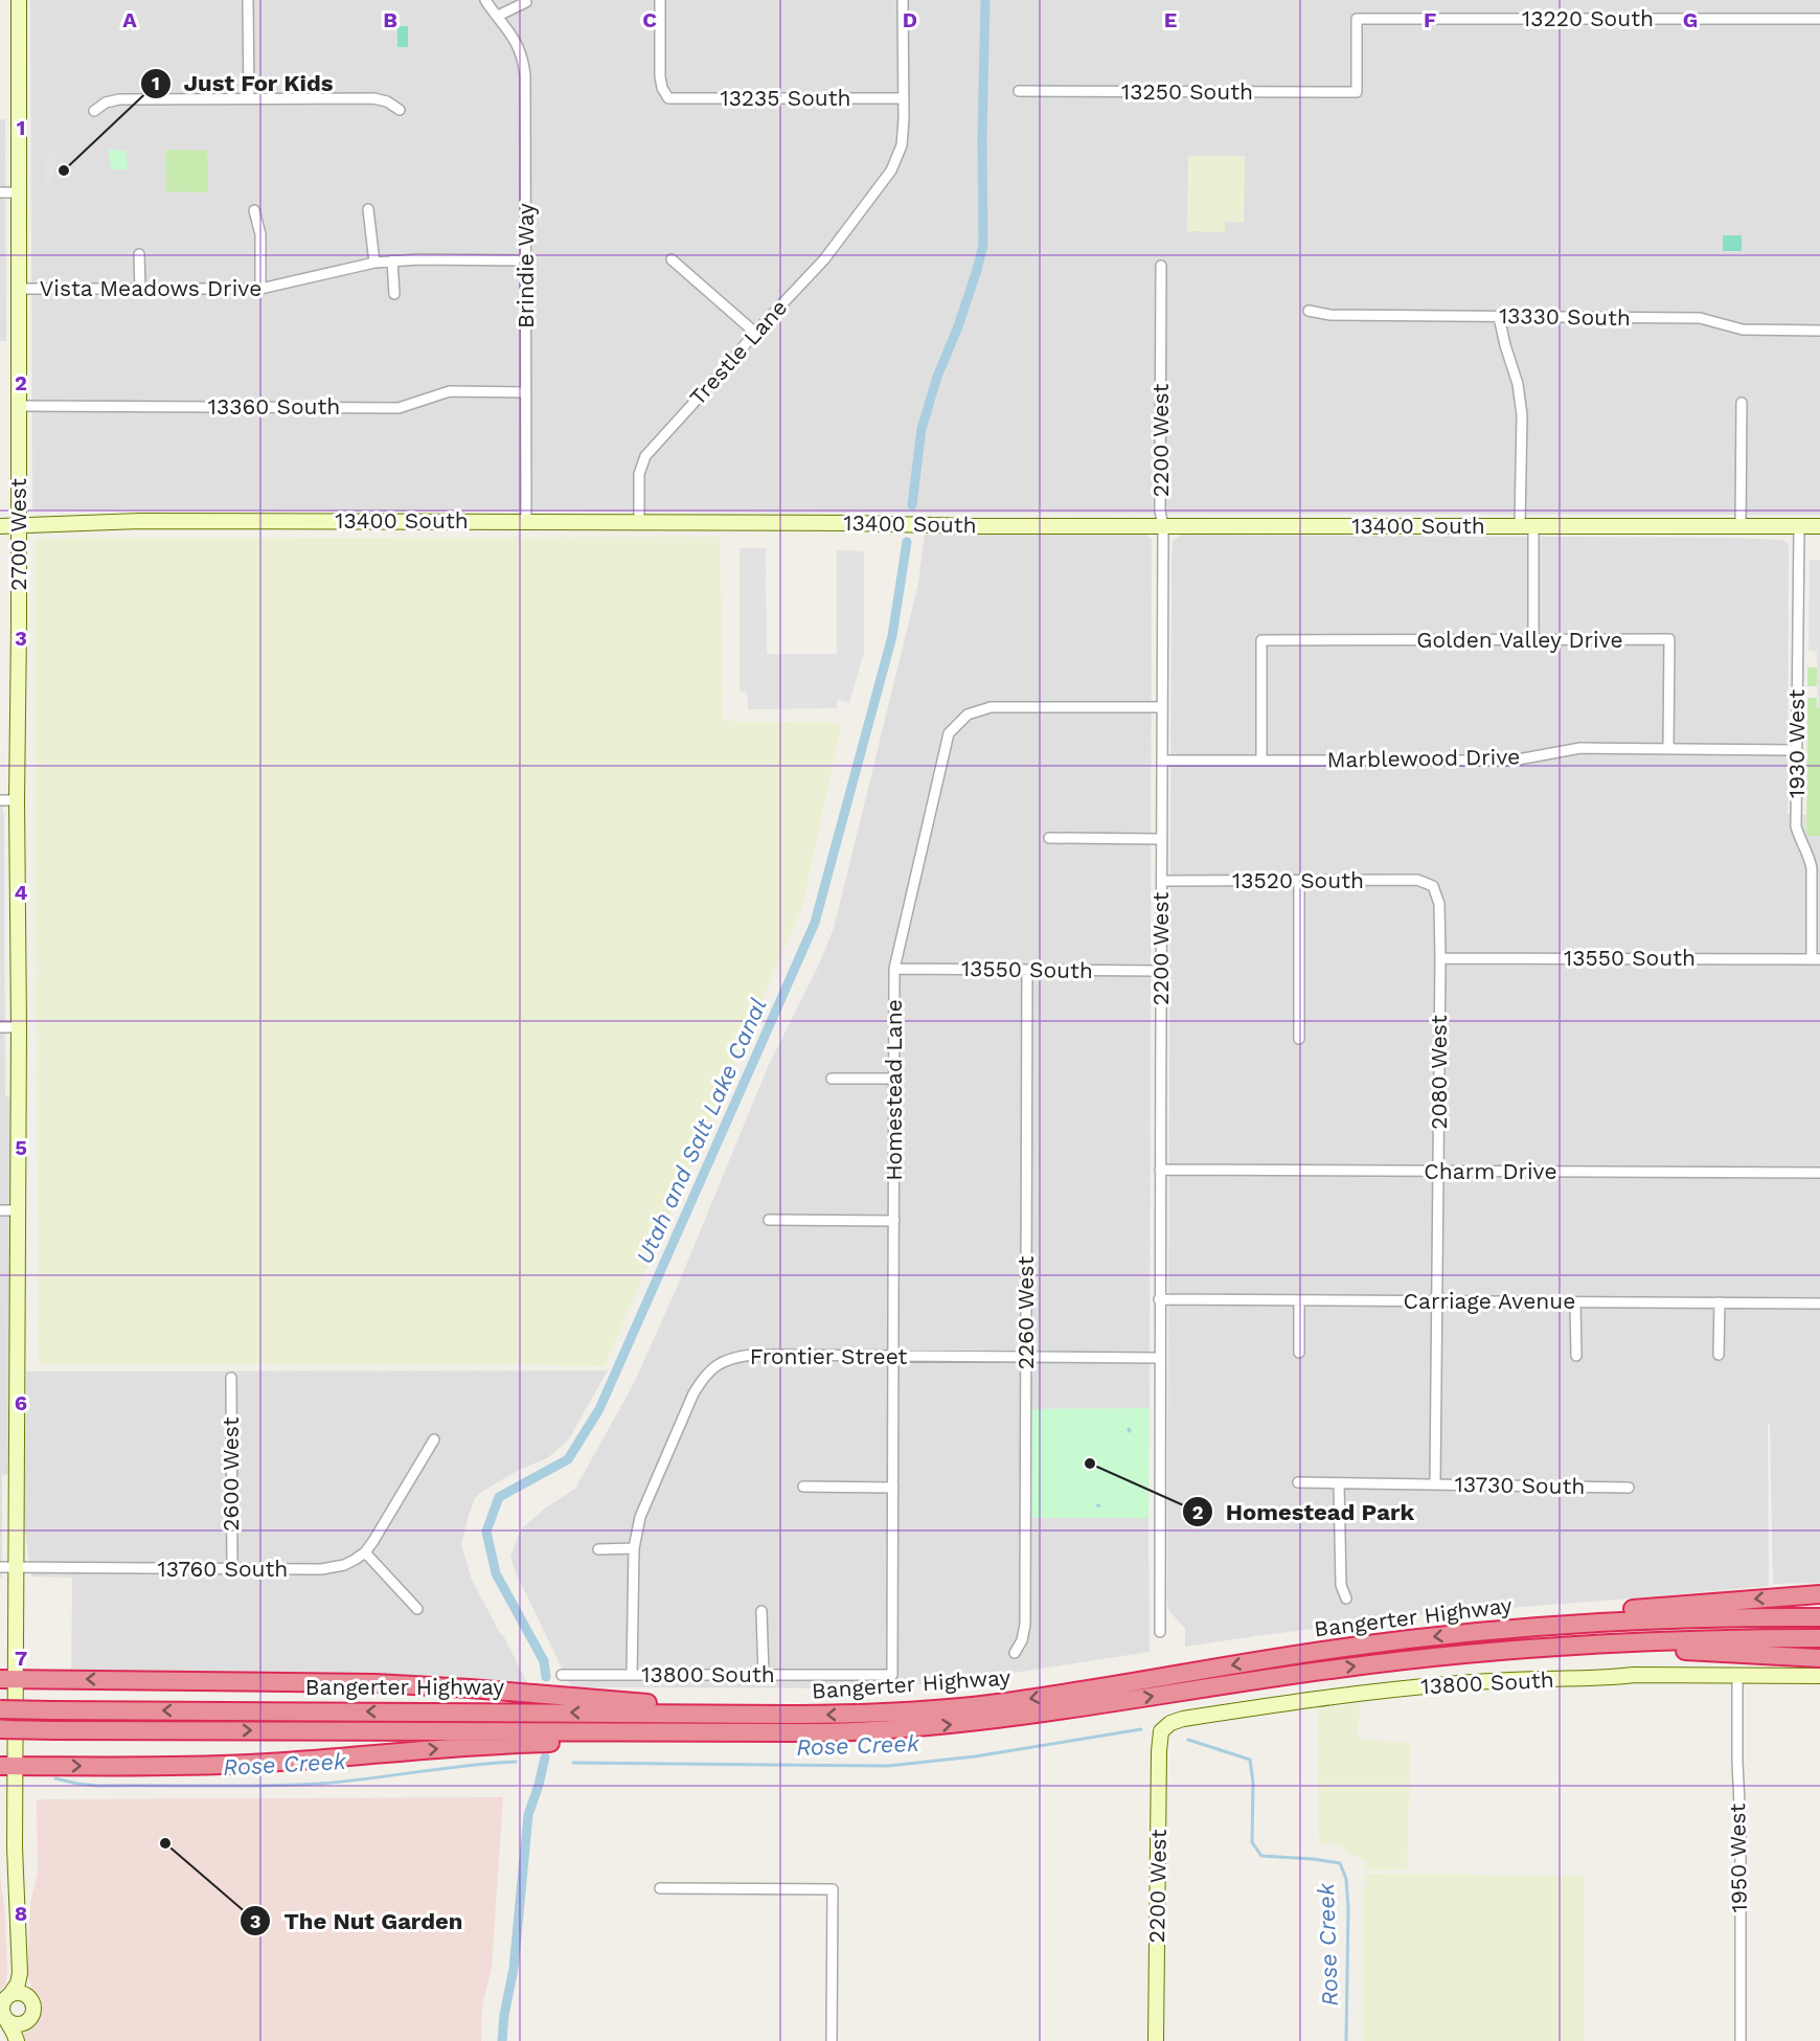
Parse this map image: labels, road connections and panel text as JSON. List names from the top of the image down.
{
  "streets": {
    "highway": ["Bangerter Highway"],
    "street": [
      "13220 South",
      "13250 South",
      "13235 South",
      "Brindie Way",
      "Vista Meadows Drive",
      "13330 South",
      "Trestle Lane",
      "13360 South",
      "2200 West",
      "13400 South",
      "2700 West",
      "Golden Valley Drive",
      "1930 West",
      "Marblewood Drive",
      "13520 South",
      "13550 South",
      "2080 West",
      "Homestead Lane",
      "Charm Drive",
      "Carriage Avenue",
      "2260 West",
      "Frontier Street",
      "2600 West",
      "13730 South",
      "13760 South",
      "13800 South",
      "1950 West"
    ]
  },
  "crossings": [
    ["13220 South", "13250 South"],
    ["13235 South", "Trestle Lane"],
    ["Brindie Way", "Vista Meadows Drive"],
    ["Brindie Way", "13360 South"],
    ["Brindie Way", "13400 South"],
    ["Vista Meadows Drive", "2700 West"],
    ["Trestle Lane", "13400 South"],
    ["13360 South", "2700 West"],
    ["2200 West", "13400 South"],
    ["2200 West", "Marblewood Drive"],
    ["2200 West", "13520 South"],
    ["2200 West", "13550 South"],
    ["2200 West", "Homestead Lane"],
    ["2200 West", "Charm Drive"],
    ["2200 West", "Carriage Avenue"],
    ["2200 West", "Frontier Street"],
    ["2200 West", "13800 South"],
    ["13400 South", "2700 West"],
    ["13400 South", "1930 West"],
    ["2700 West", "13760 South"],
    ["Golden Valley Drive", "Marblewood Drive"],
    ["1930 West", "Marblewood Drive"],
    ["1930 West", "13550 South"],
    ["13520 South", "2080 West"],
    ["13550 South", "2080 West"],
    ["13550 South", "Homestead Lane"],
    ["13550 South", "2260 West"],
    ["2080 West", "Charm Drive"],
    ["2080 West", "Carriage Avenue"],
    ["2080 West", "13730 South"],
    ["Homestead Lane", "Frontier Street"],
    ["Homestead Lane", "13800 South"],
    ["2260 West", "Frontier Street"],
    ["Frontier Street", "13800 South"],
    ["2600 West", "13760 South"],
    ["13800 South", "1950 West"]
  ],
  "water": ["Utah and Salt Lake Canal", "Rose Creek"],
  "places": ["Just For Kids", "Homestead Park", "The Nut Garden"],
  "grid": {
    "columns": [
      "A",
      "B",
      "C",
      "D",
      "E",
      "F",
      "G"
    ],
    "rows": [
      "1",
      "2",
      "3",
      "4",
      "5",
      "6",
      "7",
      "8"
    ]
  }
}
